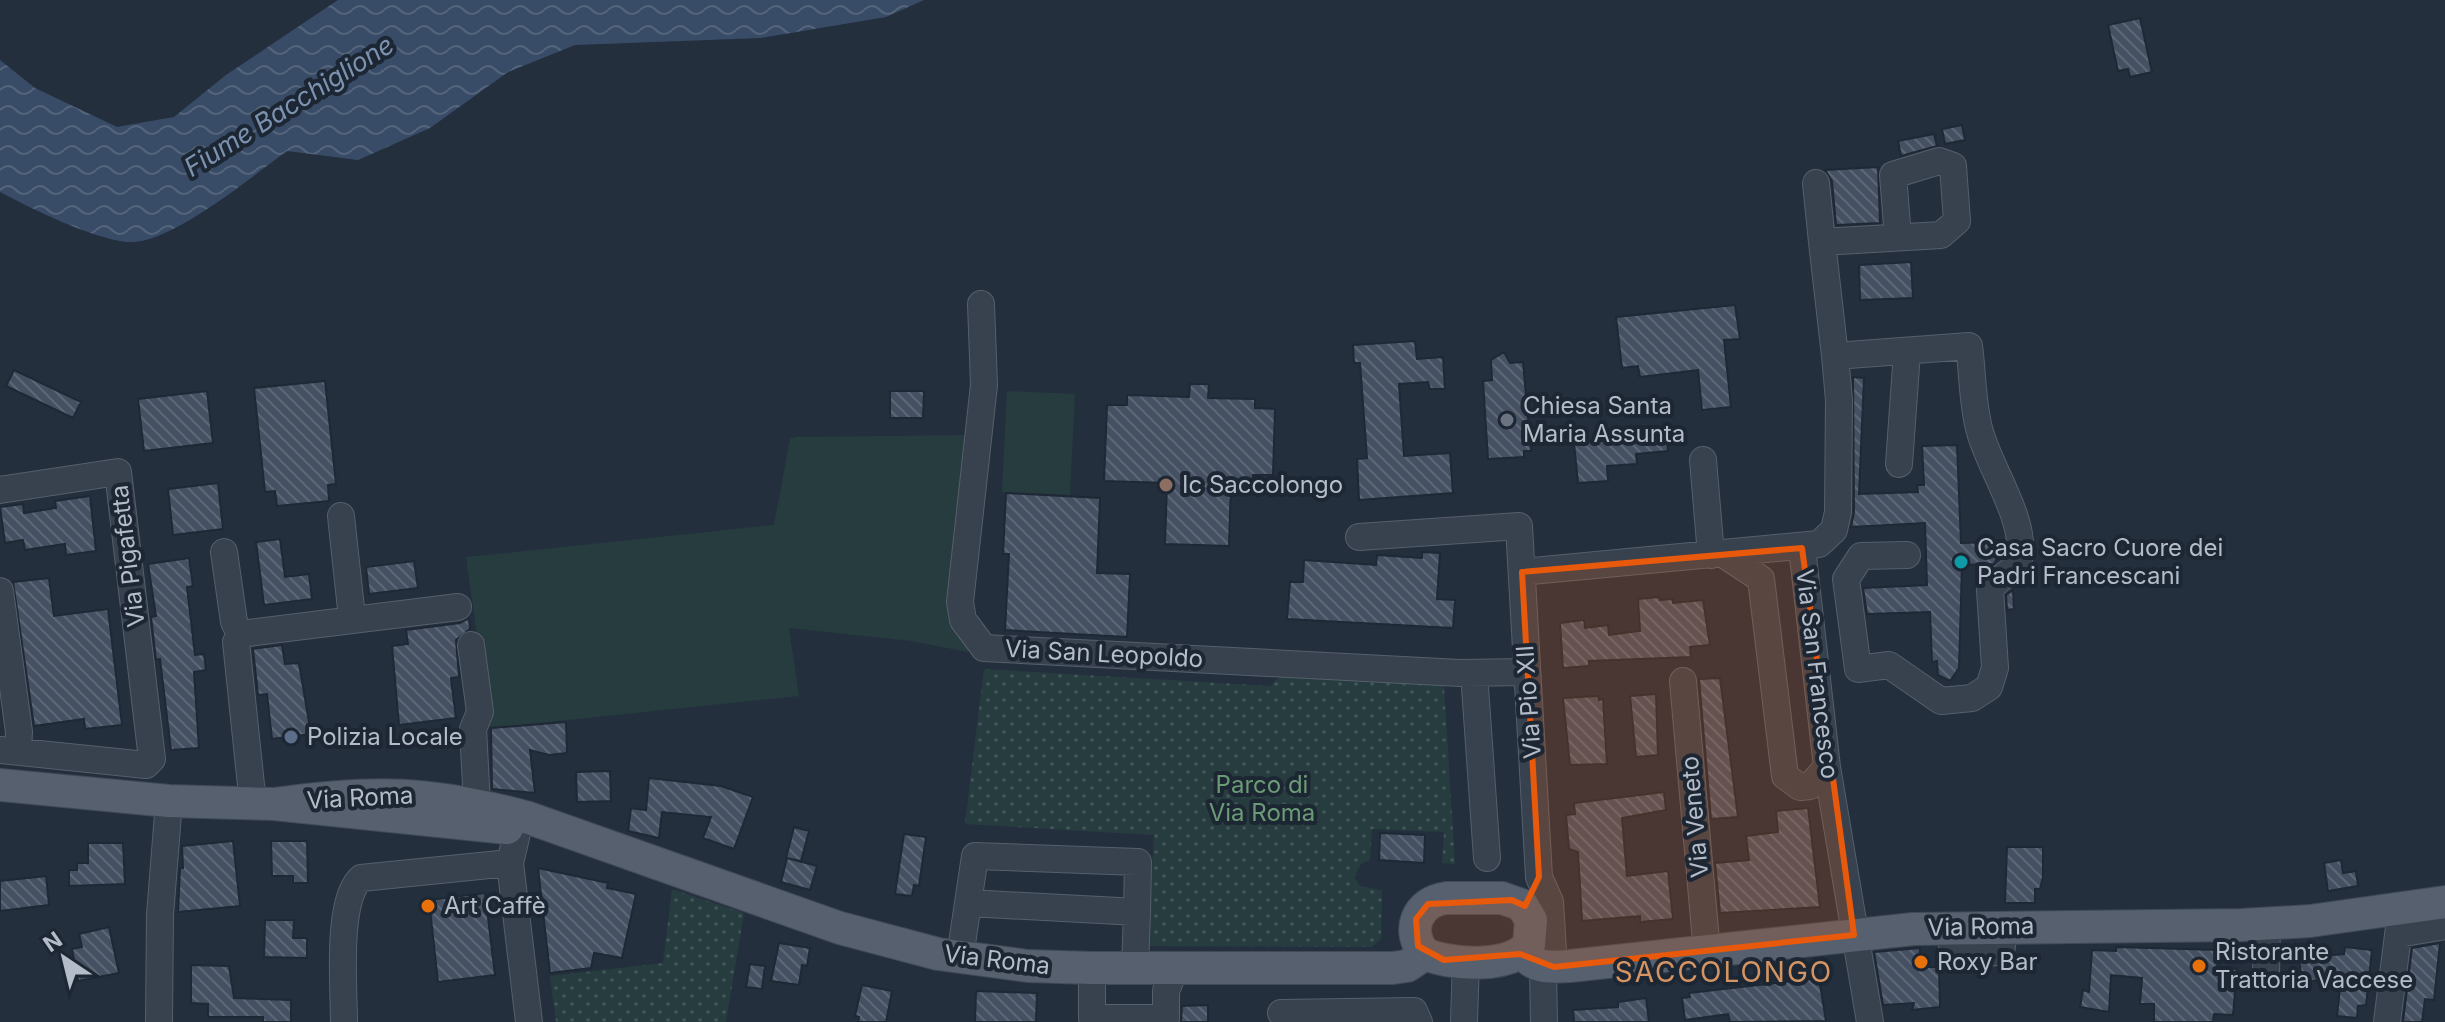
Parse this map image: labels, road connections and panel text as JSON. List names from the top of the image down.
{
  "streets": {
    "main road": ["Via Roma"],
    "street": [
      "Via Pigafetta",
      "Via San Leopoldo",
      "Via San Francesco",
      "Via Pio XII",
      "Via Veneto"
    ]
  },
  "crossings": [
    ["Via Pigafetta", "Via Roma"],
    ["Via San Leopoldo", "Via Pio XII"],
    ["Via San Francesco", "Via Pio XII"],
    ["Via San Francesco", "Via Roma"],
    ["Via Pio XII", "Via Roma"],
    ["Via Roma", "Via Veneto"]
  ],
  "districts": ["SACCOLONGO"],
  "water": ["Fiume Bacchiglione"],
  "parks": ["Parco di Via Roma"],
  "places": [
    "Chiesa Santa Maria Assunta",
    "Ic Saccolongo",
    "Casa Sacro Cuore dei Padri Francescani",
    "Polizia Locale",
    "Art Caffè",
    "Roxy Bar",
    "Ristorante Trattoria Vaccese"
  ],
  "north": "top left"
}
